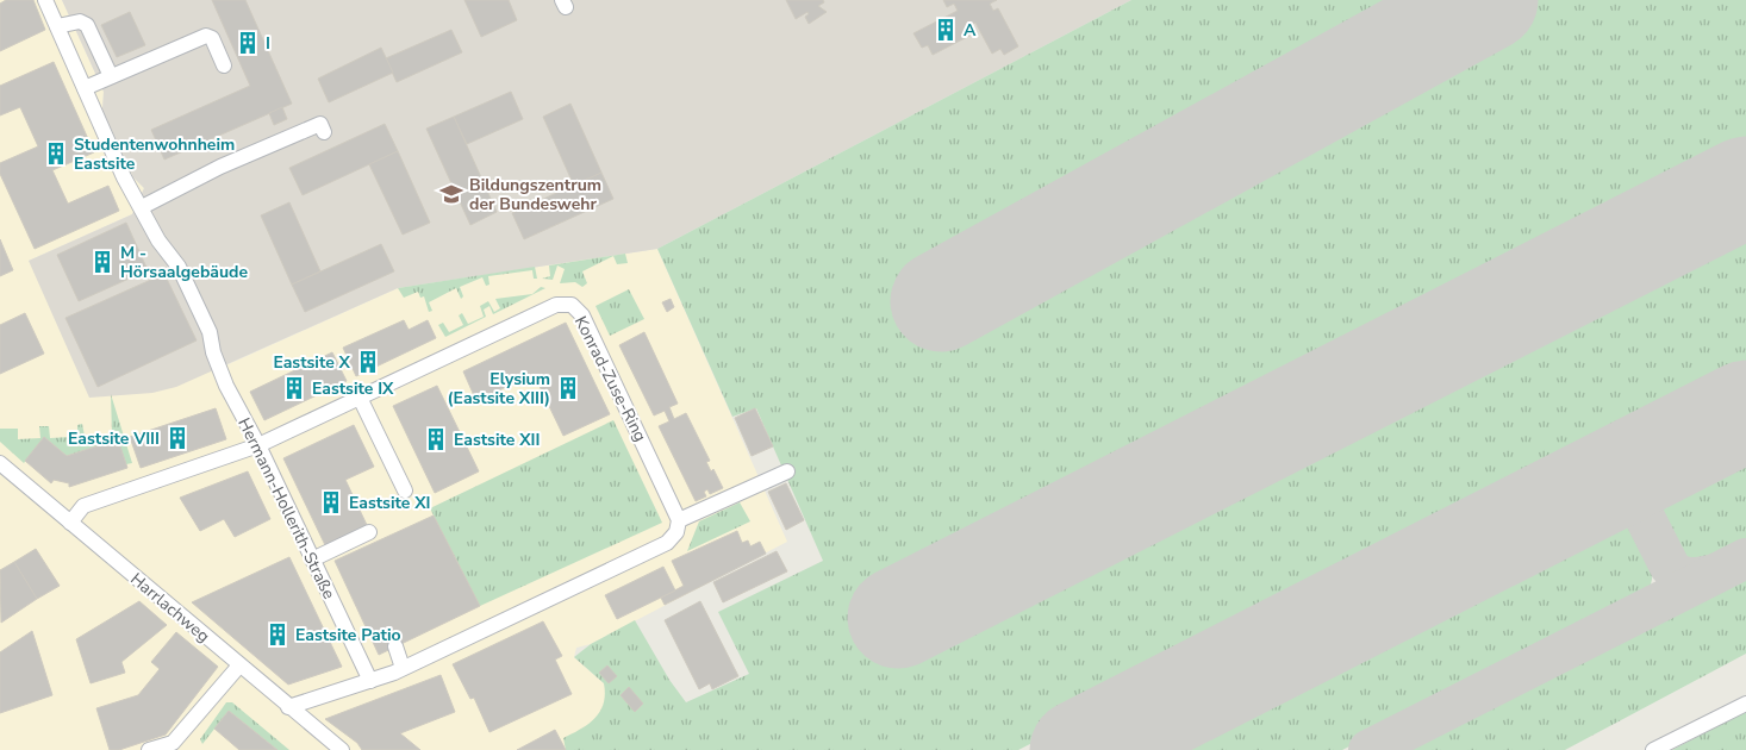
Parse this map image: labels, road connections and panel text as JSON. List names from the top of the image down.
{
  "streets": {
    "street": ["Konrad-Zuse-Ring", "Hermann-Hollerith-Straße", "Harrlachweg"]
  },
  "crossings": [
    ["Konrad-Zuse-Ring", "Hermann-Hollerith-Straße"],
    ["Konrad-Zuse-Ring", "Harrlachweg"]
  ],
  "places": {
    "building": [
      "A",
      "I",
      "Studentenwohnheim Eastsite",
      "M - Hörsaalgebäude",
      "Eastsite X",
      "Eastsite IX",
      "Elysium (Eastsite XIII)",
      "Eastsite VIII",
      "Eastsite XII",
      "Eastsite XI",
      "Eastsite Patio"
    ],
    "school or university": ["Bildungszentrum der Bundeswehr"]
  }
}
